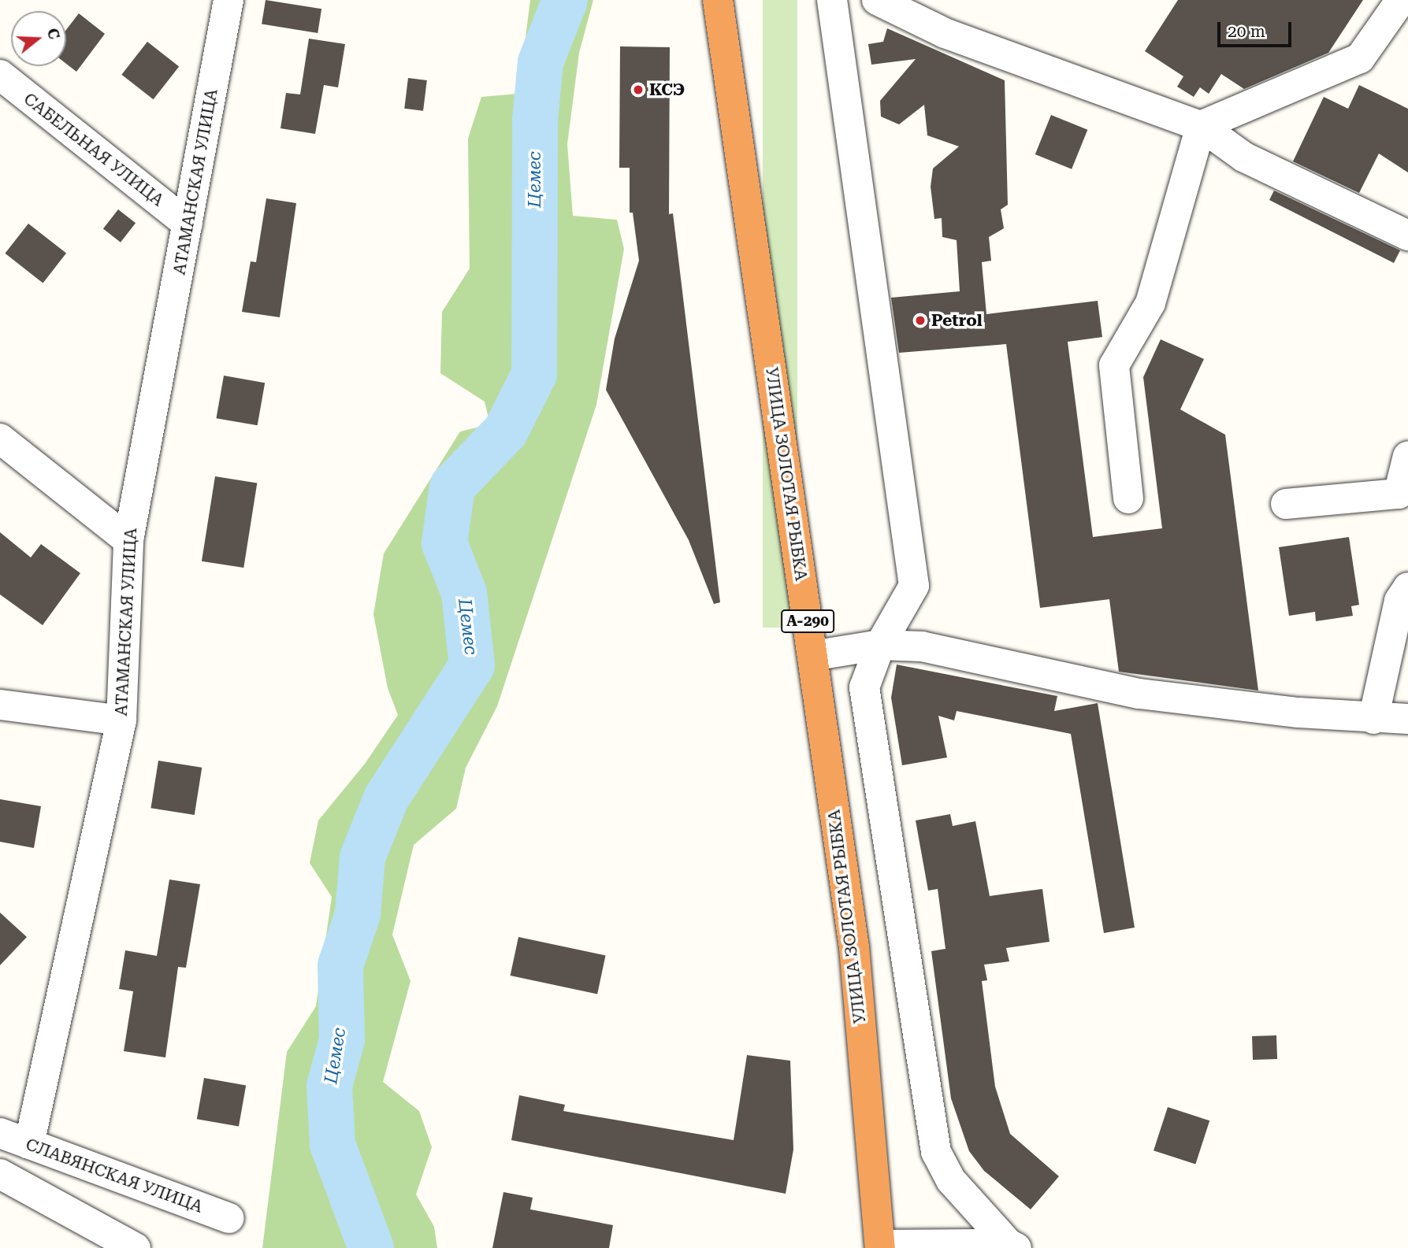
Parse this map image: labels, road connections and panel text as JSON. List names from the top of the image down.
{
  "streets": {
    "highway": ["УЛИЦА ЗОЛОТАЯ РЫБКА", "А-290"],
    "street": ["САБЕЛЬНАЯ УЛИЦА", "АТАМАНСКАЯ УЛИЦА", "СЛАВЯНСКАЯ УЛИЦА"]
  },
  "crossings": [
    ["САБЕЛЬНАЯ УЛИЦА", "АТАМАНСКАЯ УЛИЦА"],
    ["АТАМАНСКАЯ УЛИЦА", "СЛАВЯНСКАЯ УЛИЦА"]
  ],
  "water": ["Цемес"],
  "places": ["КСЭ", "Petrol"],
  "scale_bar": "20 m",
  "north": "right"
}
